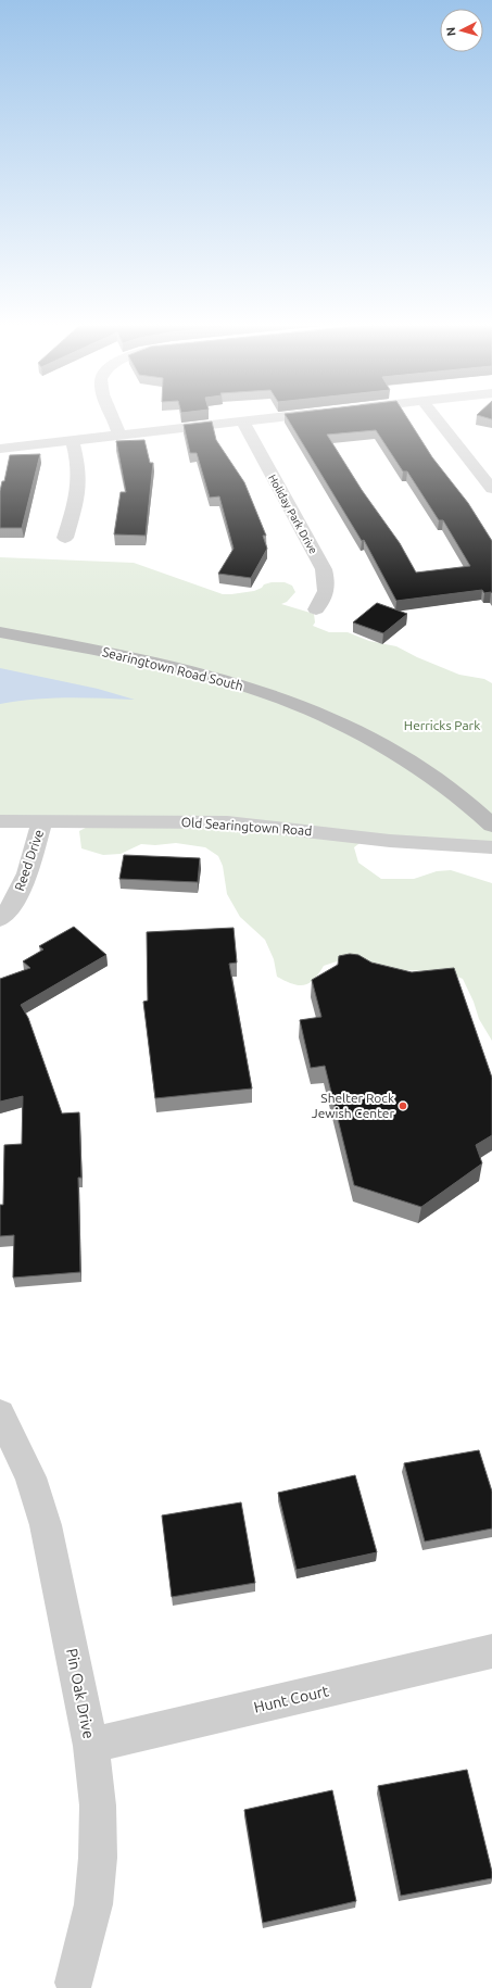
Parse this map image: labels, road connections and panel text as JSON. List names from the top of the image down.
{
  "streets": {
    "main road": ["Searingtown Road South"],
    "street": [
      "Holiday Park Drive",
      "Old Searingtown Road",
      "Reed Drive",
      "Pin Oak Drive",
      "Hunt Court"
    ]
  },
  "crossings": [
    ["Old Searingtown Road", "Reed Drive"],
    ["Pin Oak Drive", "Hunt Court"]
  ],
  "parks": ["Herricks Park"],
  "places": ["Shelter Rock Jewish Center"],
  "north": "left"
}
